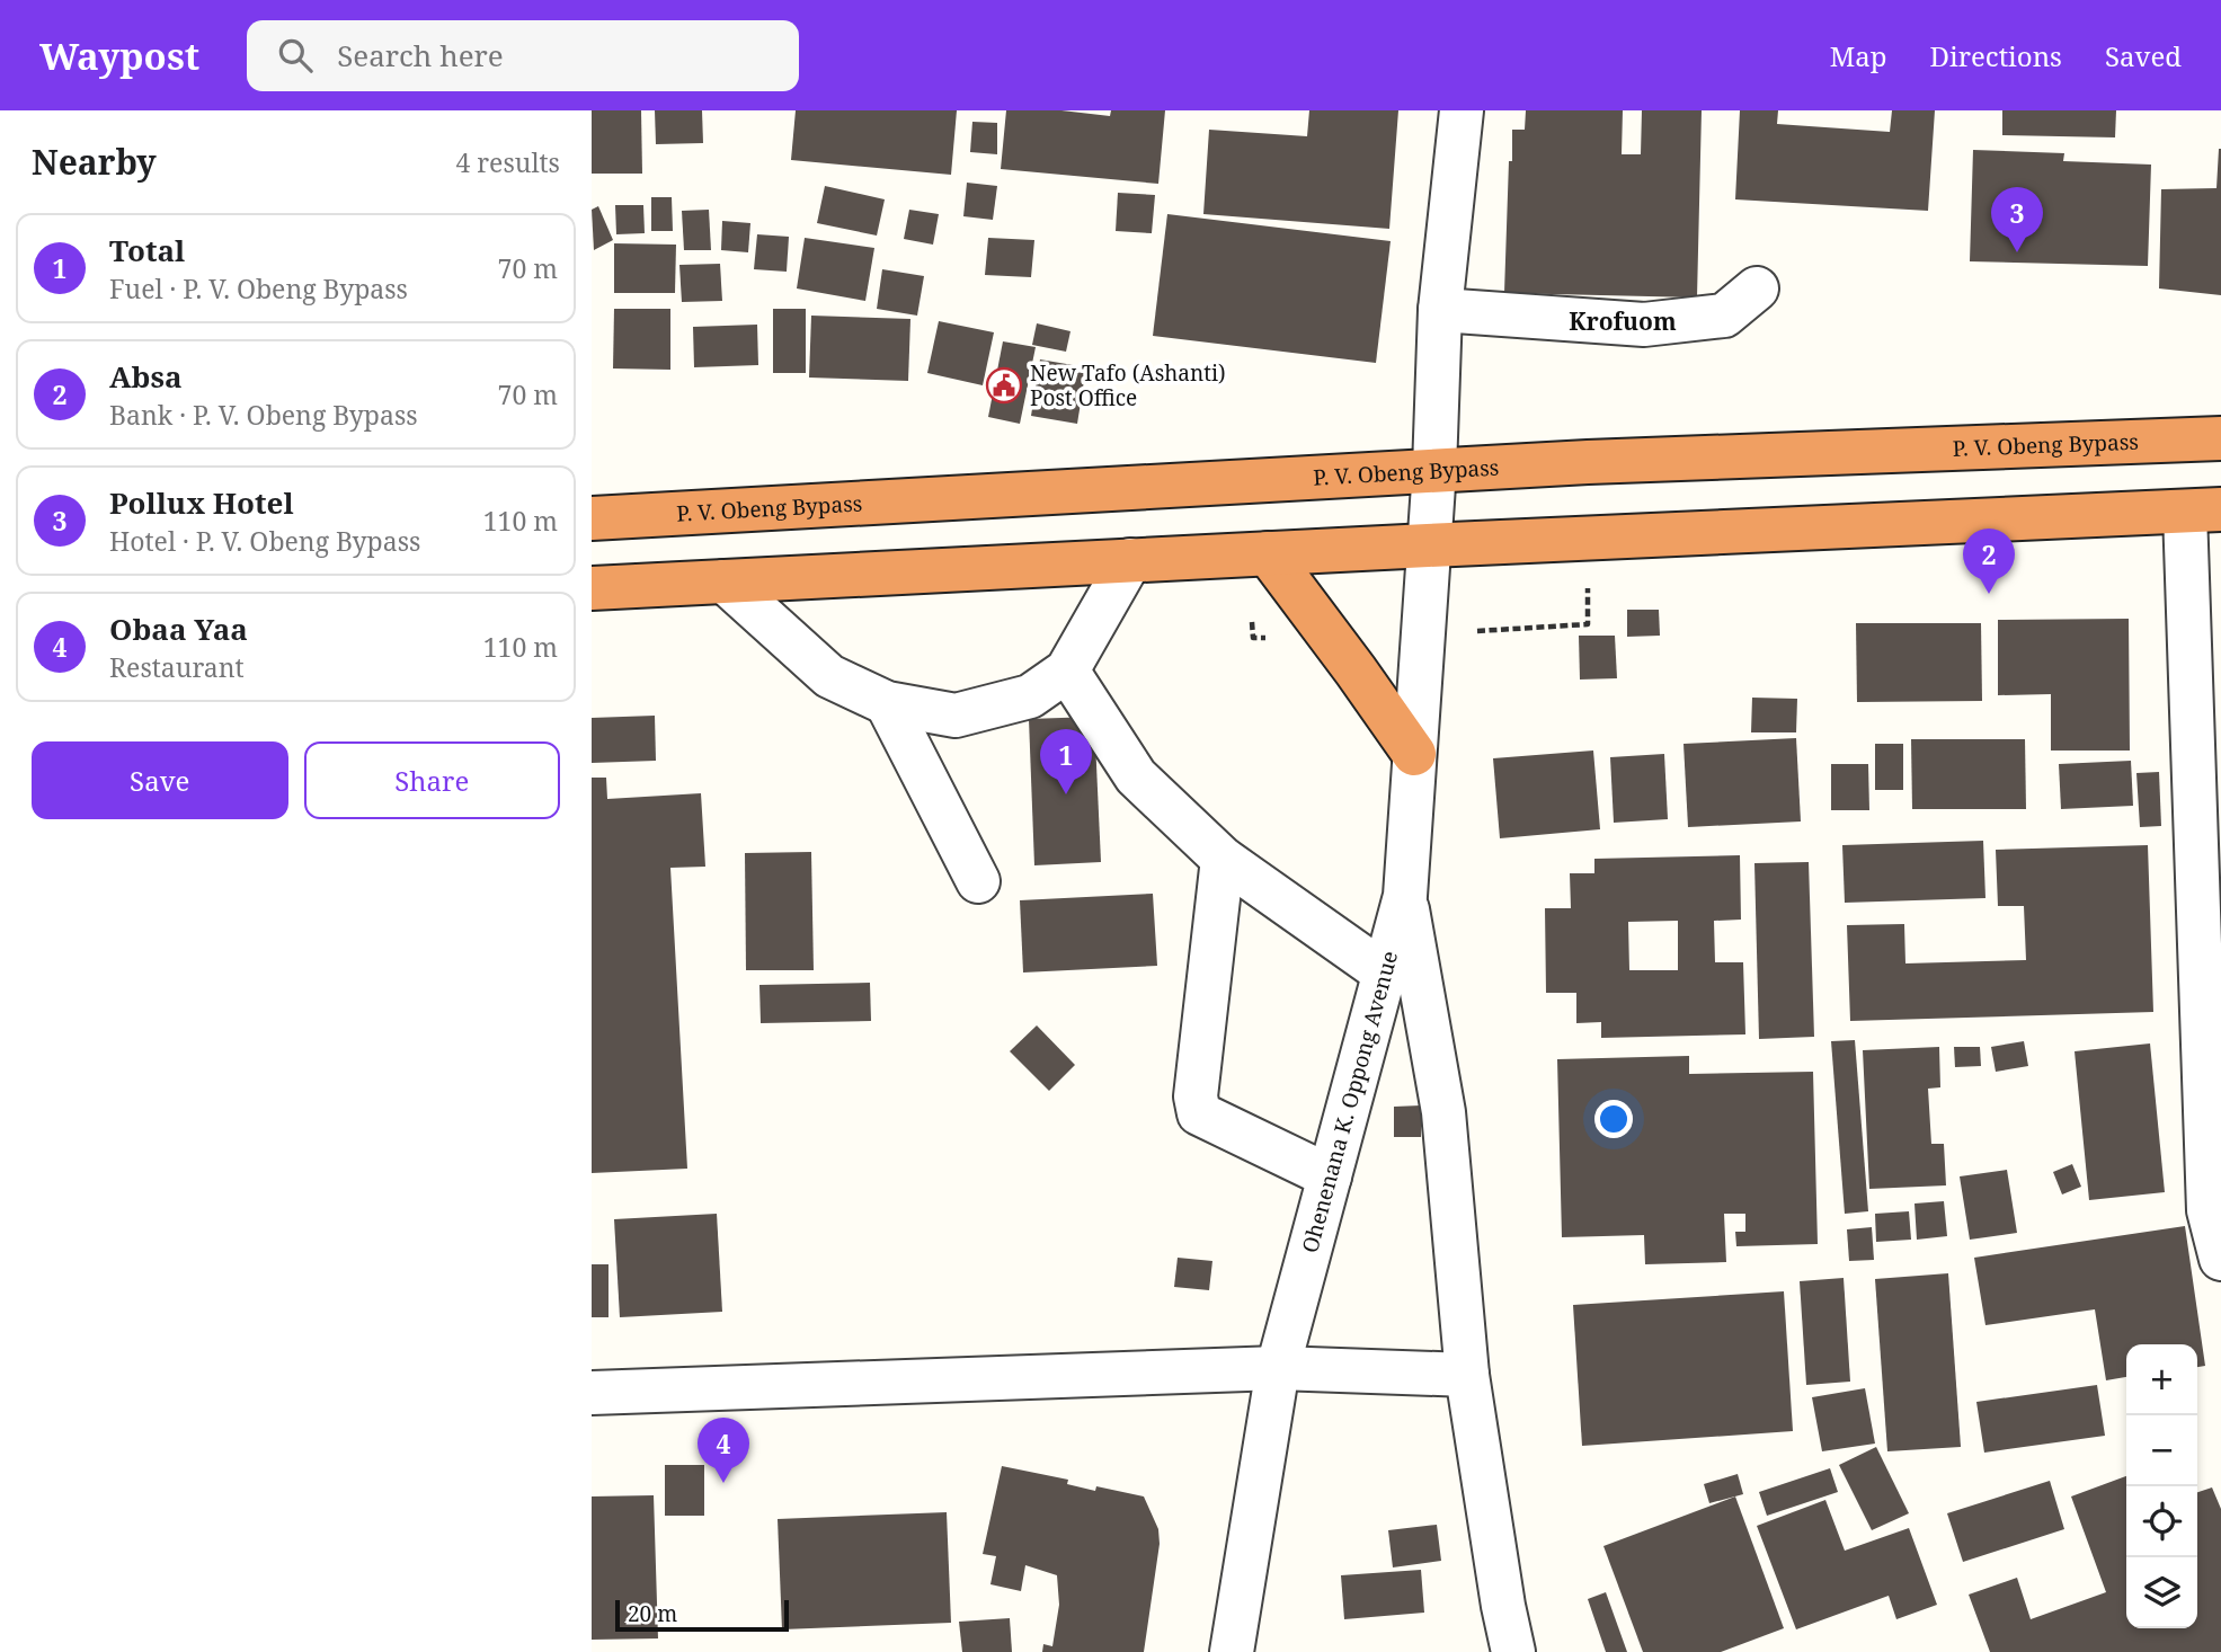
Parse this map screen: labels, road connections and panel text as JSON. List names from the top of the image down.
{
  "streets": {
    "highway": ["P. V. Obeng Bypass"],
    "street": ["Ohenenana K. Oppong Avenue"]
  },
  "crossings": [
    ["P. V. Obeng Bypass", "Ohenenana K. Oppong Avenue"]
  ],
  "districts": ["Krofuom"],
  "places": {
    "public building": ["New Tafo (Ashanti) Post Office"]
  },
  "scale_bar": "20 m",
  "page": {
    "header": "Waypost",
    "search": "Search here",
    "nav": ["Map", "Directions", "Saved"],
    "heading": ["Nearby", "4 results"],
    "pins": [
      "3",
      "2",
      "1",
      "4"
    ],
    "list": [
      {
        "mark": "1",
        "name": "Total",
        "note": "Fuel · P. V. Obeng Bypass",
        "value": "70 m"
      },
      {
        "mark": "2",
        "name": "Absa",
        "note": "Bank · P. V. Obeng Bypass",
        "value": "70 m"
      },
      {
        "mark": "3",
        "name": "Pollux Hotel",
        "note": "Hotel · P. V. Obeng Bypass",
        "value": "110 m"
      },
      {
        "mark": "4",
        "name": "Obaa Yaa",
        "note": "Restaurant",
        "value": "110 m"
      }
    ],
    "buttons": ["Save", "Share"],
    "map_buttons": ["+", "−"],
    "scale": "20 m"
  }
}
